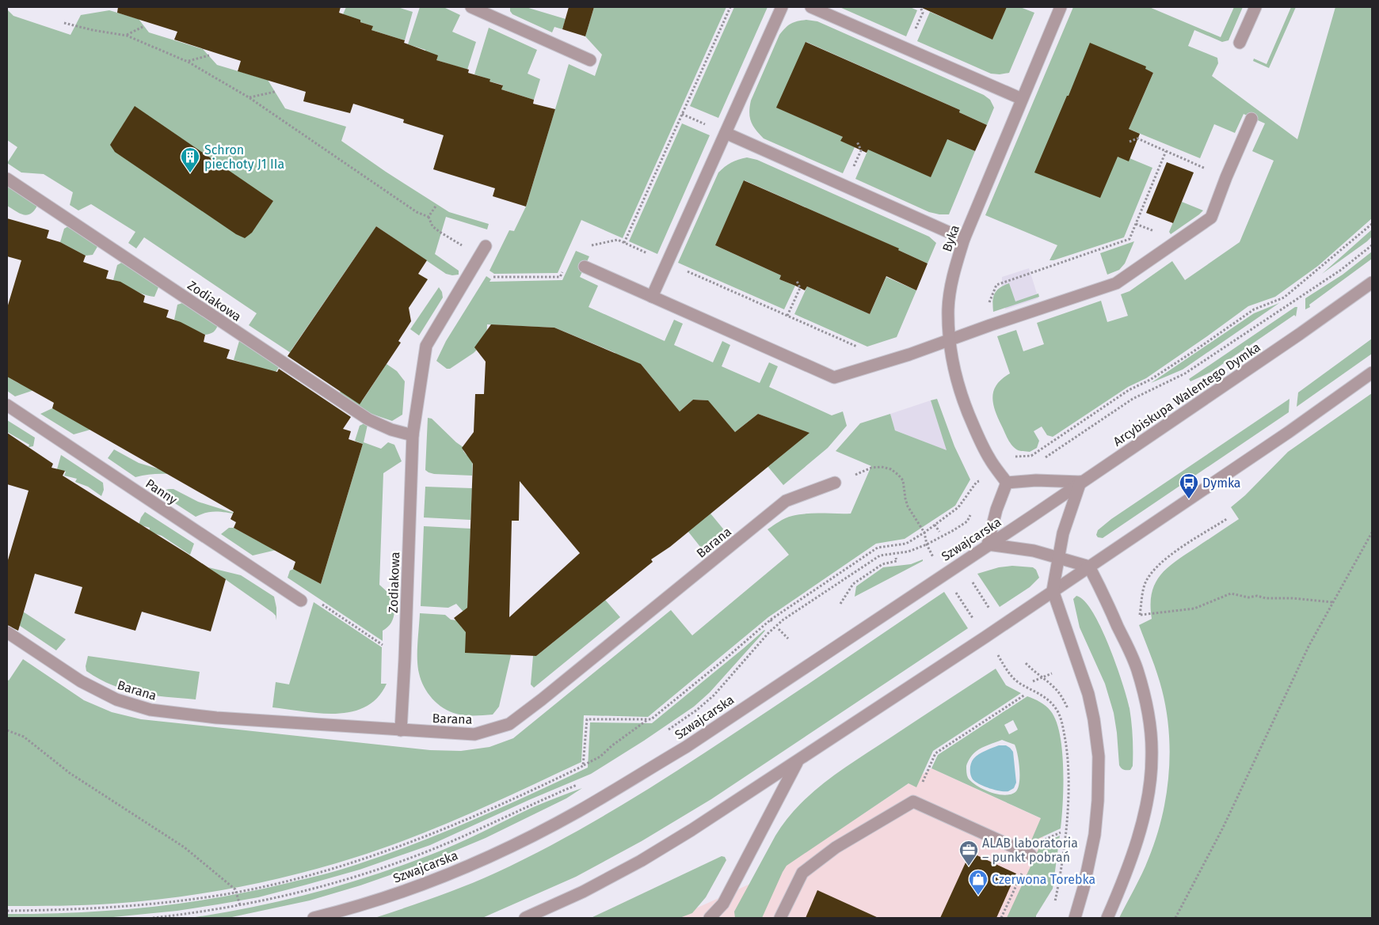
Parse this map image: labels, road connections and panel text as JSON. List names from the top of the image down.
{
  "streets": {
    "street": [
      "Byka",
      "Zodiakowa",
      "Arcybiskupa Walentego Dymka",
      "Panny",
      "Szwajcarska",
      "Barana"
    ]
  },
  "crossings": [
    ["Zodiakowa", "Barana"],
    ["Arcybiskupa Walentego Dymka", "Szwajcarska"]
  ],
  "places": {
    "building": ["Schron piechoty J1 IIa"],
    "bus stop": ["Dymka"],
    "office": ["ALAB laboratoria – punkt pobrań"],
    "shop": ["Czerwona Torebka"]
  }
}
